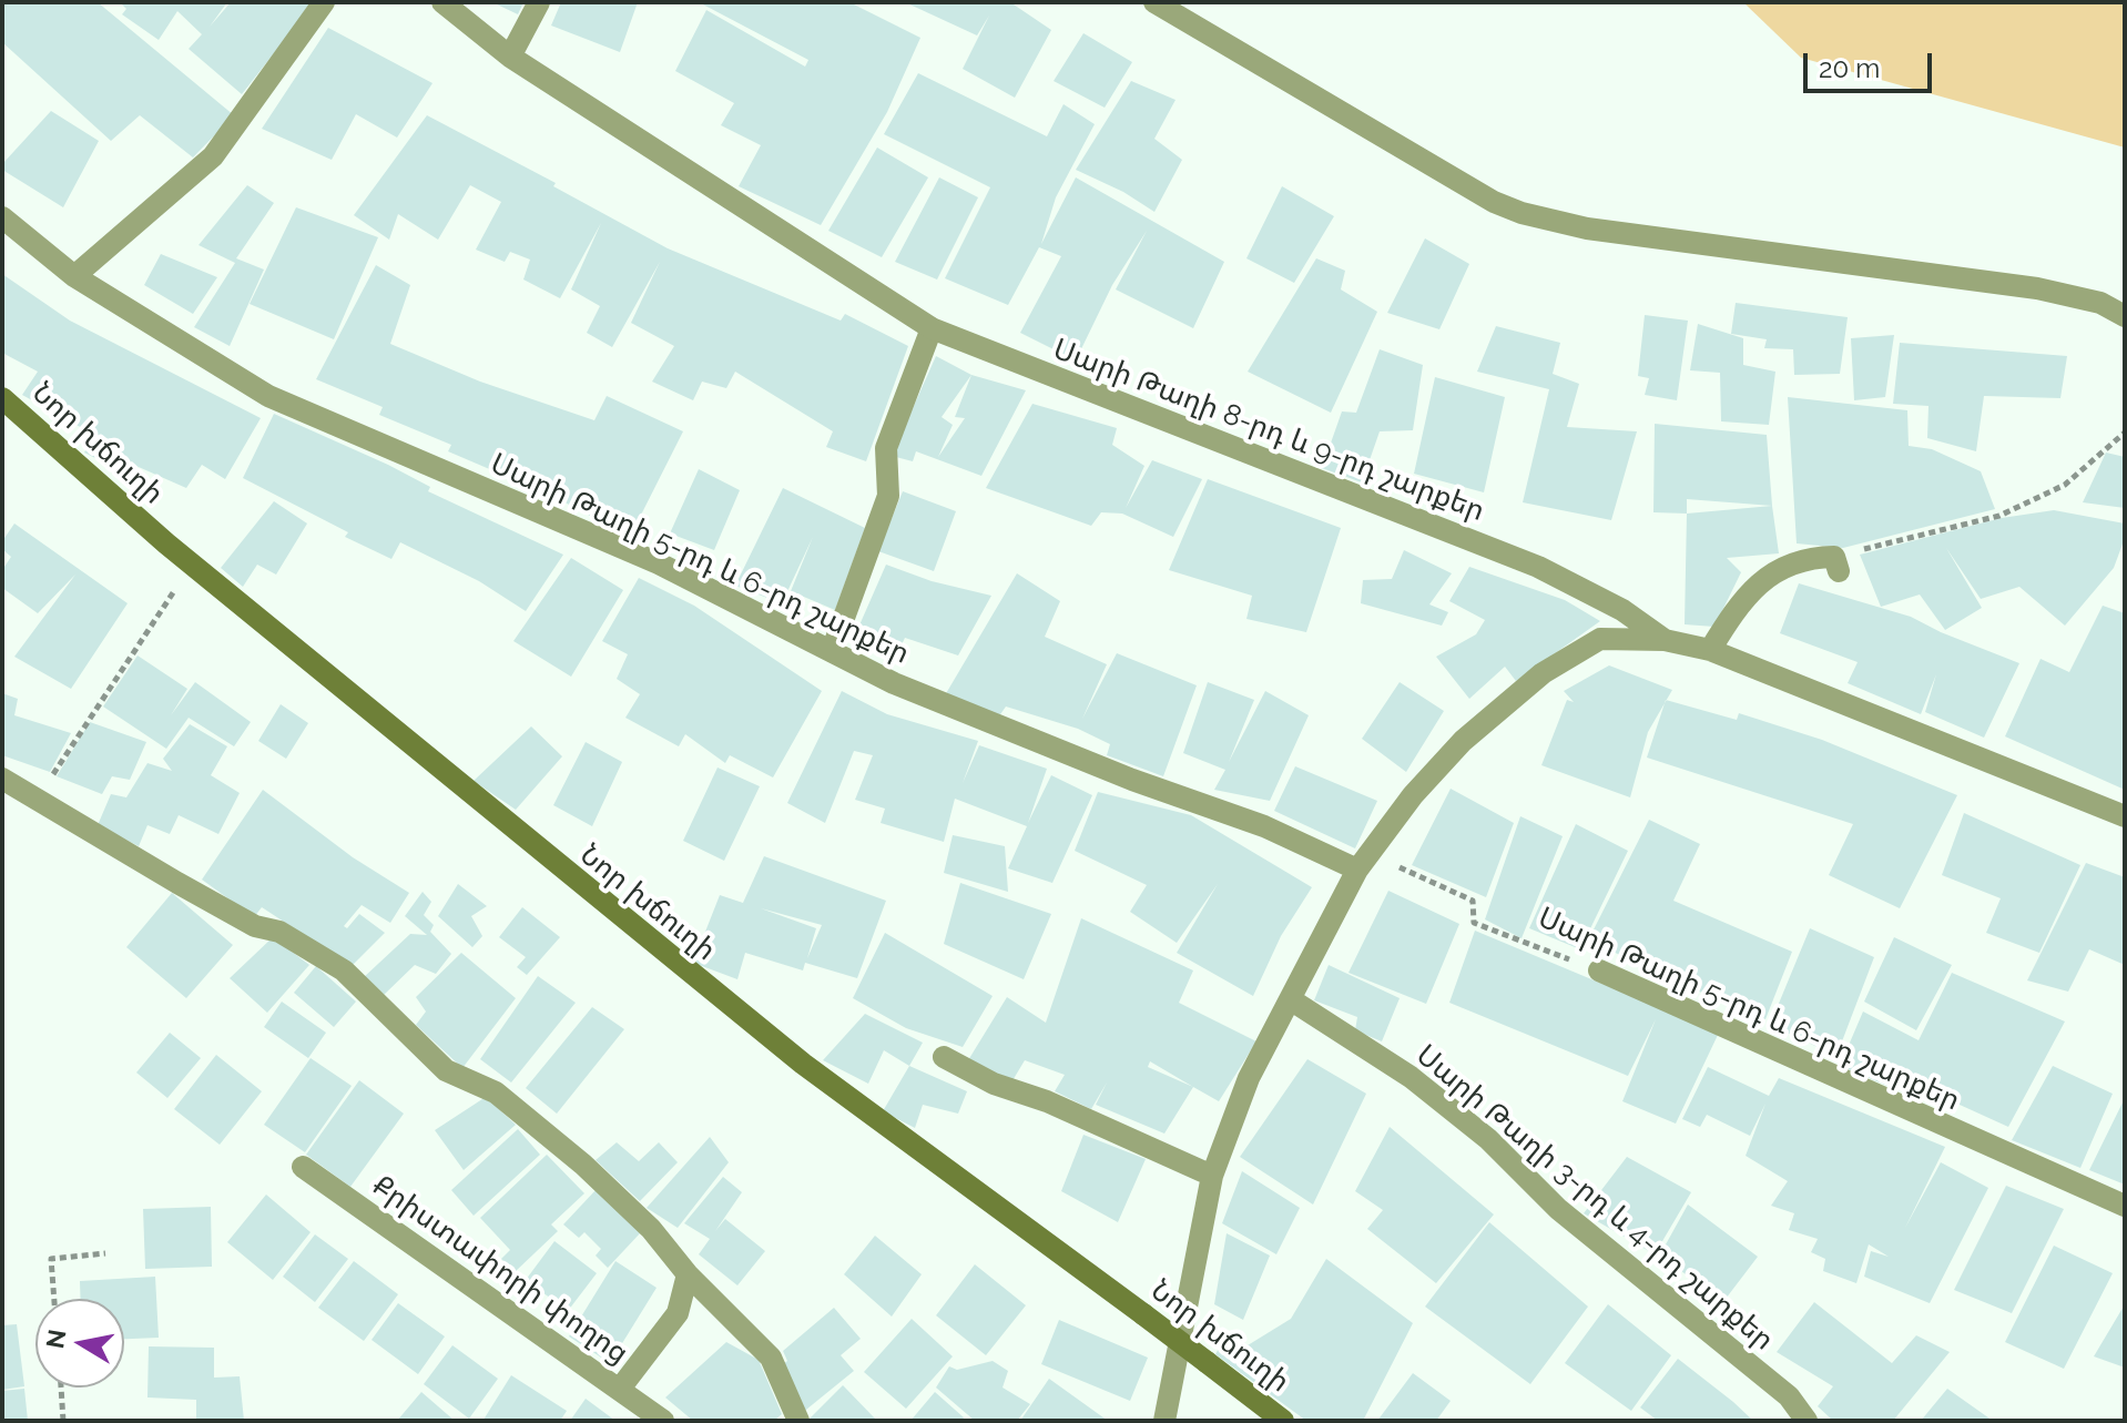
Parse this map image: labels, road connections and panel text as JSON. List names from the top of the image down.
{
  "streets": {
    "main road": ["Նոր խճուղի"],
    "street": [
      "Սարի Թաղի 8-րդ և 9-րդ շարքեր",
      "Սարի Թաղի 5-րդ և 6-րդ շարքեր",
      "Սարի Թաղի 3-րդ և 4-րդ շարքեր",
      "Քրիստափորի փողոց"
    ]
  },
  "scale_bar": "20 m",
  "north": "left"
}
